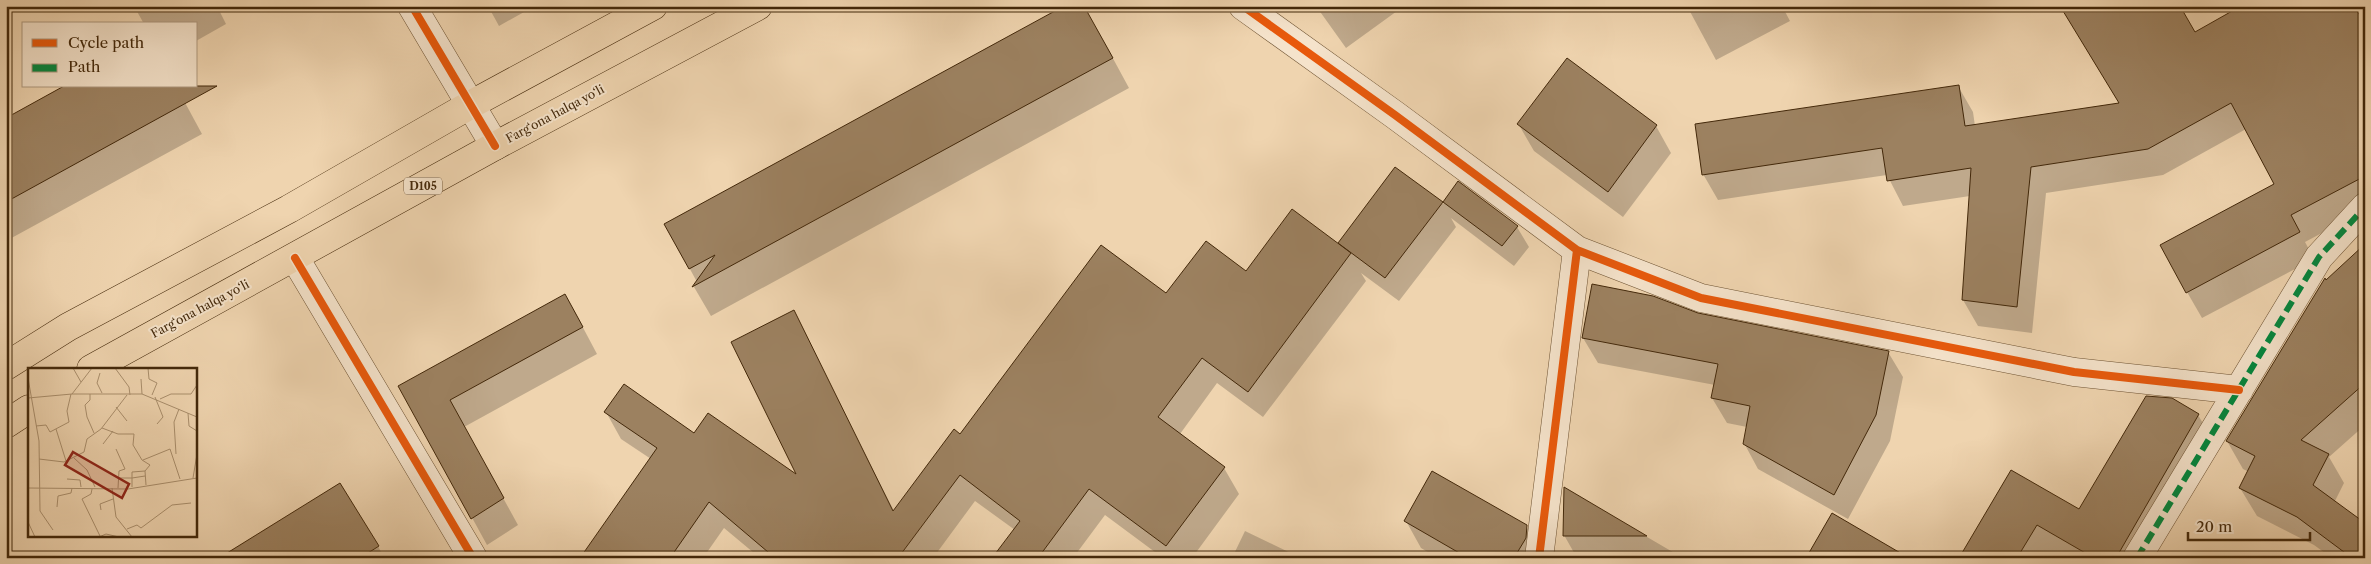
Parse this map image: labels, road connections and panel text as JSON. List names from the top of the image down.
{
  "streets": {
    "highway": ["Farg‘ona halqa yo‘li", "D105"]
  },
  "legend": ["Cycle path", "Path"],
  "scale_bar": "20 m"
}
